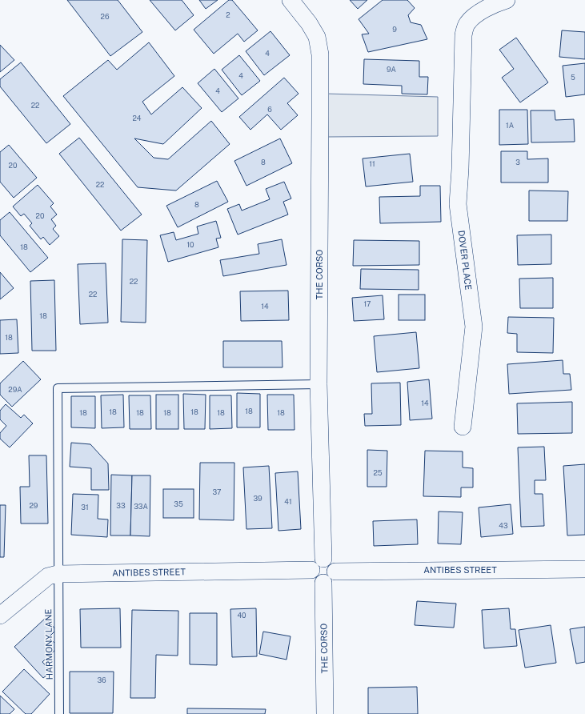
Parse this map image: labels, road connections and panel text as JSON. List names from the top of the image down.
{
  "streets": {
    "street": ["DOVER PLACE", "THE CORSO", "ANTIBES STREET"],
    "lane": ["HARMONY LANE"]
  },
  "crossings": [
    ["THE CORSO", "ANTIBES STREET"],
    ["THE CORSO", "HARMONY LANE"],
    ["ANTIBES STREET", "HARMONY LANE"]
  ],
  "house_numbers": [
    "2",
    "26",
    "9",
    "4",
    "9A",
    "4",
    "5",
    "4",
    "22",
    "6",
    "24",
    "1A",
    "8",
    "3",
    "11",
    "20",
    "22",
    "8",
    "20",
    "10",
    "18",
    "22",
    "22",
    "17",
    "14",
    "18",
    "18",
    "29A",
    "14",
    "18",
    "18",
    "18",
    "18",
    "18",
    "18",
    "18",
    "18",
    "25",
    "37",
    "39",
    "41",
    "35",
    "29",
    "33",
    "33A",
    "31",
    "43",
    "40",
    "36"
  ]
}
